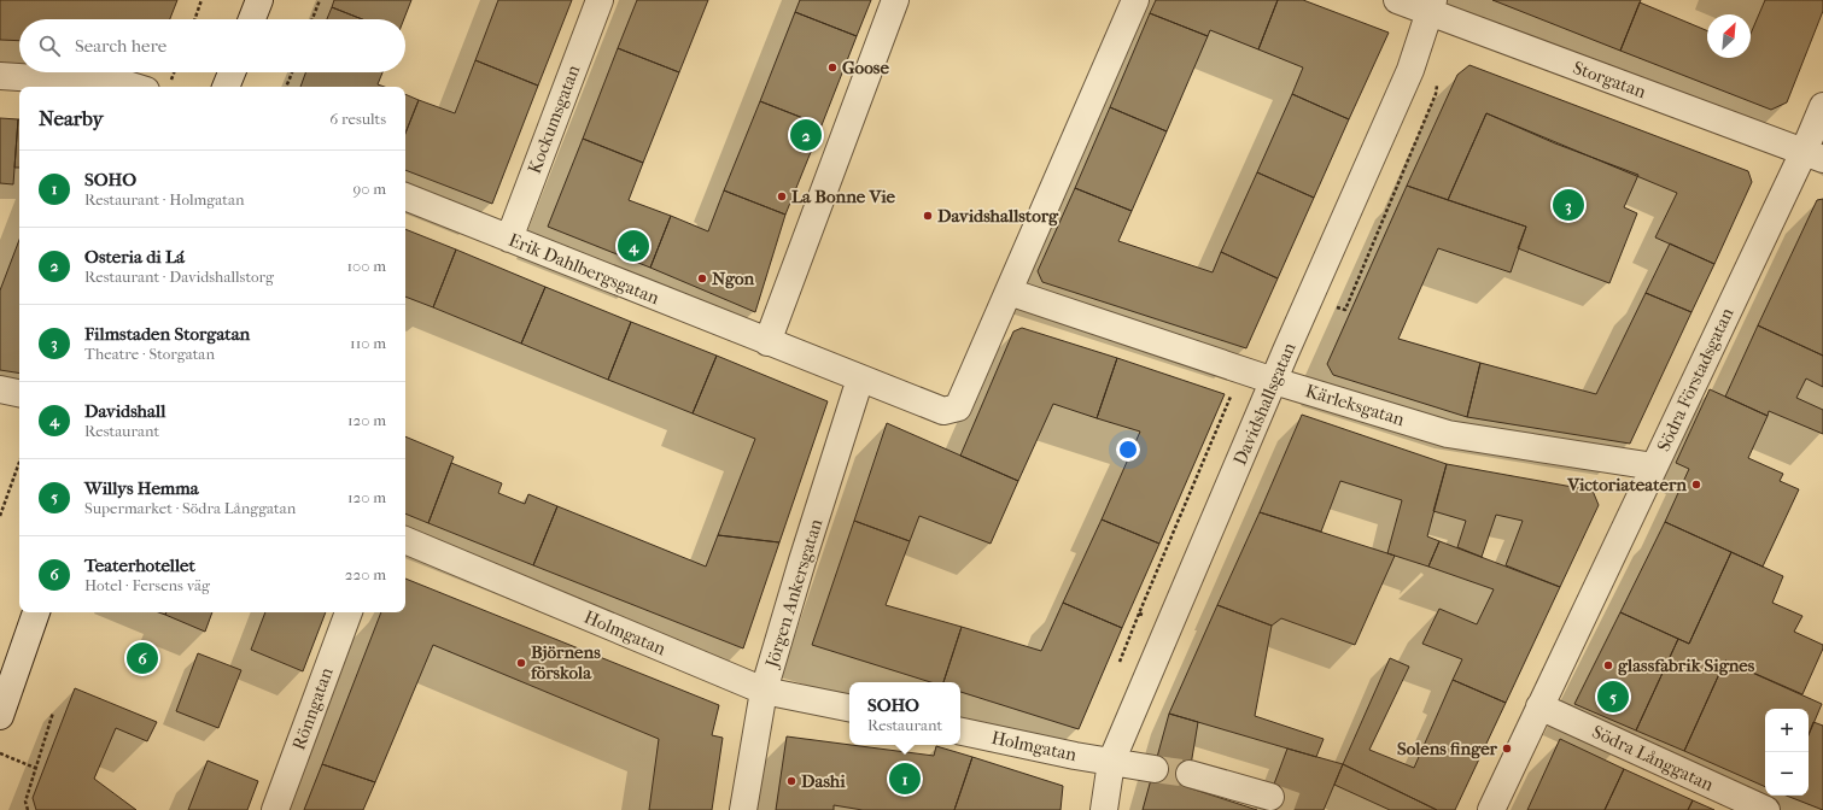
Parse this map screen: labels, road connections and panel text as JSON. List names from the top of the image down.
{
  "streets": {
    "street": [
      "Storgatan",
      "Kockumsgatan",
      "Erik Dahlbergsgatan",
      "Södra Förstadsgatan",
      "Davidshallsgatan",
      "Kärleksgatan",
      "Jörgen Ankersgatan",
      "Holmgatan",
      "Rönngatan",
      "Södra Långgatan"
    ]
  },
  "crossings": [
    ["Storgatan", "Södra Förstadsgatan"],
    ["Storgatan", "Davidshallsgatan"],
    ["Kockumsgatan", "Erik Dahlbergsgatan"],
    ["Södra Förstadsgatan", "Kärleksgatan"],
    ["Södra Förstadsgatan", "Södra Långgatan"],
    ["Davidshallsgatan", "Kärleksgatan"],
    ["Davidshallsgatan", "Holmgatan"],
    ["Jörgen Ankersgatan", "Holmgatan"]
  ],
  "places": [
    "Goose",
    "La Bonne Vie",
    "Davidshallstorg",
    "Ngon",
    "Victoriateatern",
    "Björnens förskola",
    "glassfabrik Signes",
    "Solens finger",
    "Dashi"
  ],
  "north": "top right",
  "page": {
    "search": "Search here",
    "heading": ["Nearby", "6 results"],
    "pins": [
      "2",
      "3",
      "4",
      "6",
      "5",
      "1"
    ],
    "list": [
      {
        "mark": "1",
        "name": "SOHO",
        "note": "Restaurant · Holmgatan",
        "value": "90 m"
      },
      {
        "mark": "2",
        "name": "Osteria di Lá",
        "note": "Restaurant · Davidshallstorg",
        "value": "100 m"
      },
      {
        "mark": "3",
        "name": "Filmstaden Storgatan",
        "note": "Theatre · Storgatan",
        "value": "110 m"
      },
      {
        "mark": "4",
        "name": "Davidshall",
        "note": "Restaurant",
        "value": "120 m"
      },
      {
        "mark": "5",
        "name": "Willys Hemma",
        "note": "Supermarket · Södra Långgatan",
        "value": "120 m"
      },
      {
        "mark": "6",
        "name": "Teaterhotellet",
        "note": "Hotel · Fersens väg",
        "value": "220 m"
      }
    ],
    "popup": ["SOHO", "Restaurant"],
    "map_buttons": ["+", "−"]
  }
}
